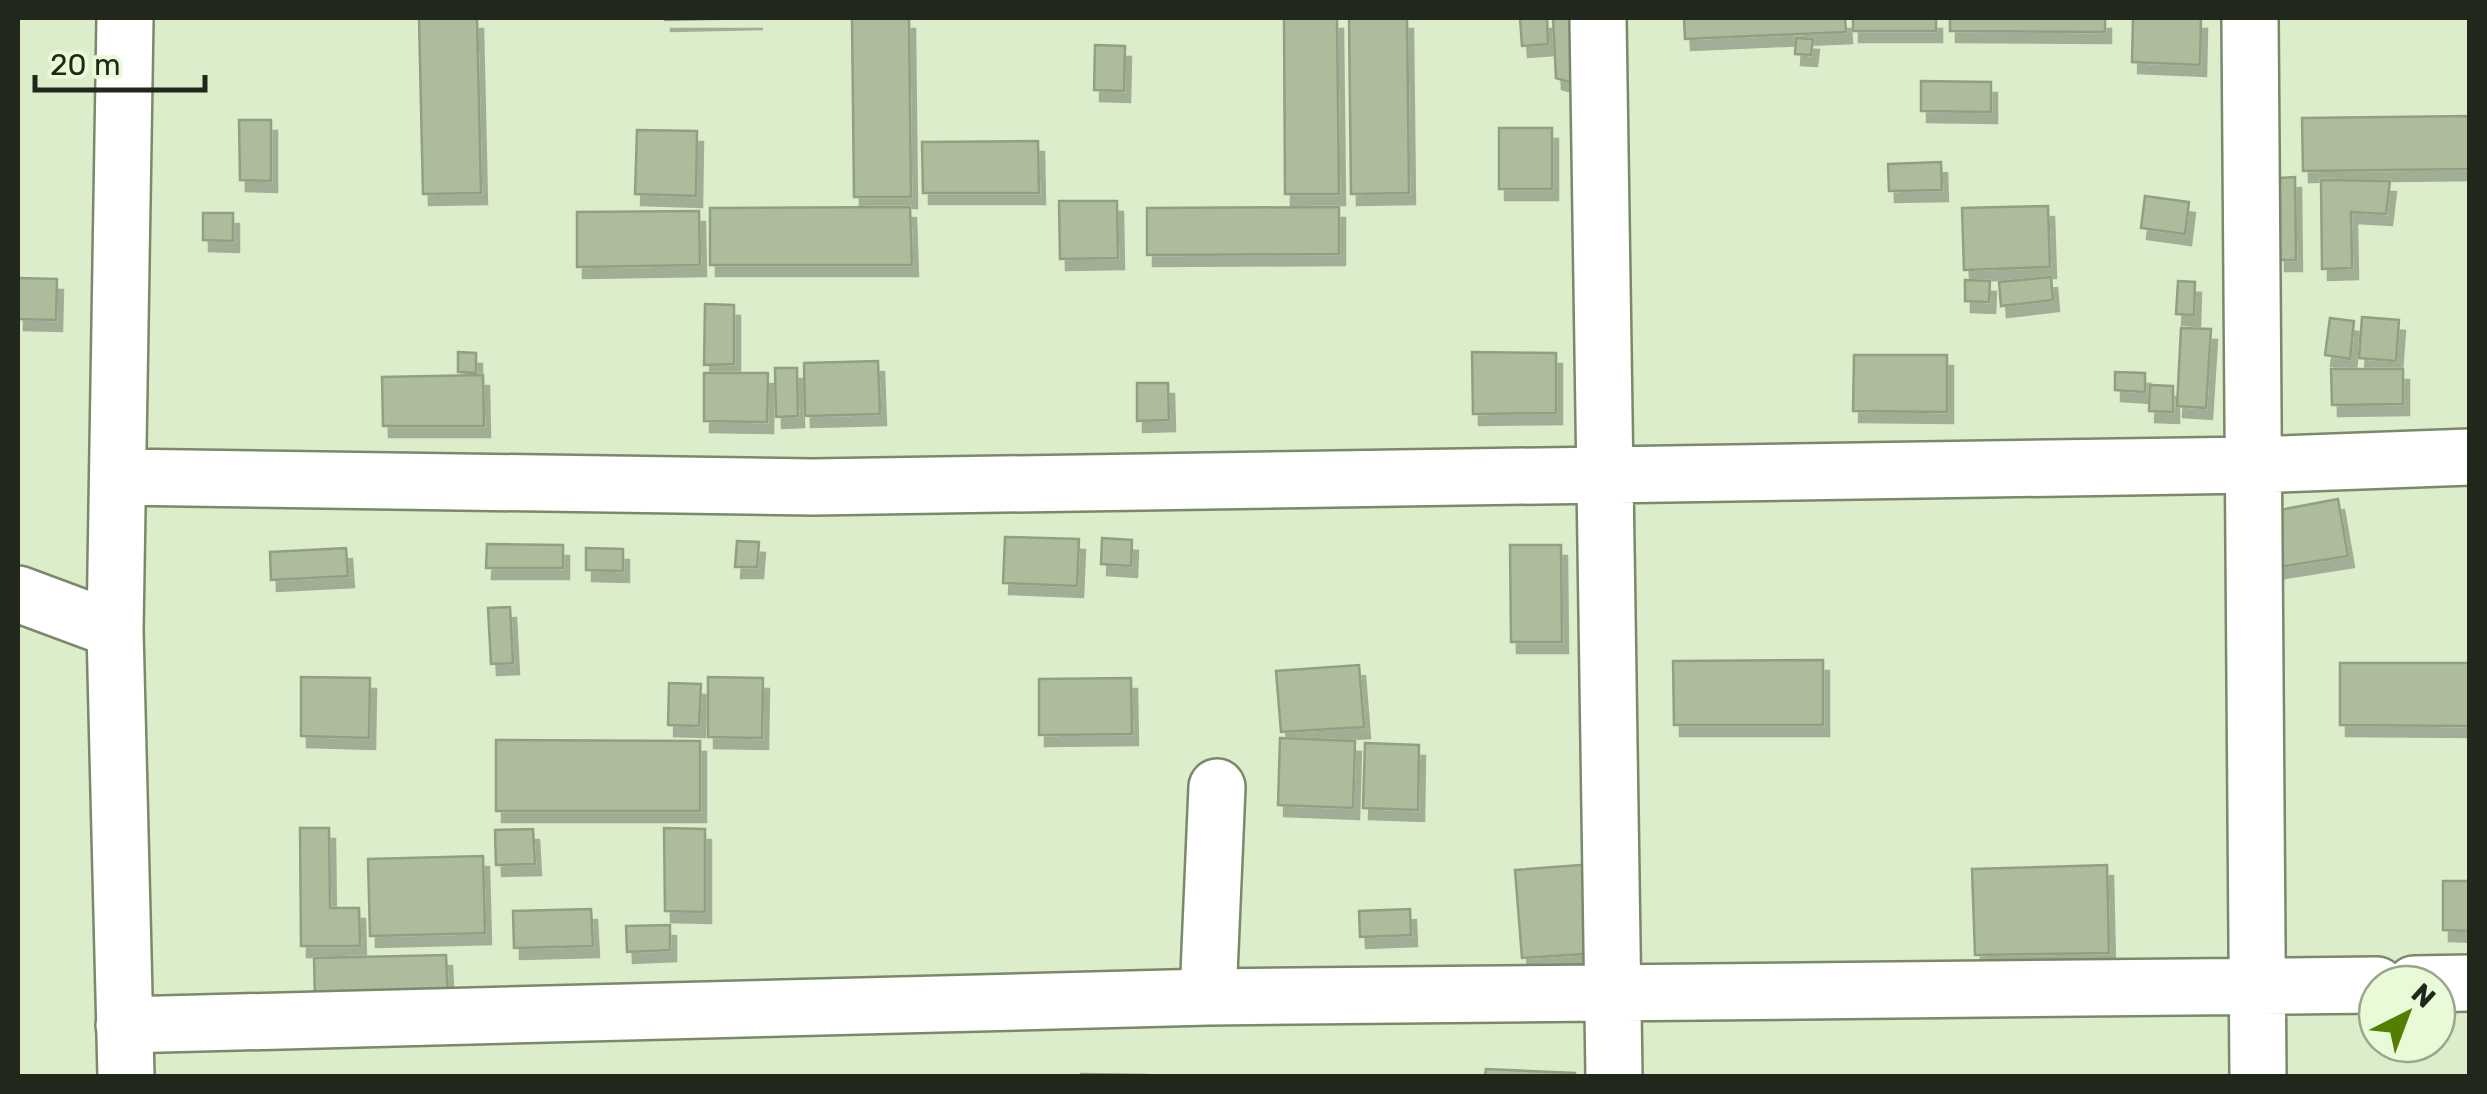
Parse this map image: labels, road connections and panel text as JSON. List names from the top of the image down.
{
  "scale_bar": "20 m",
  "north": "top right"
}
